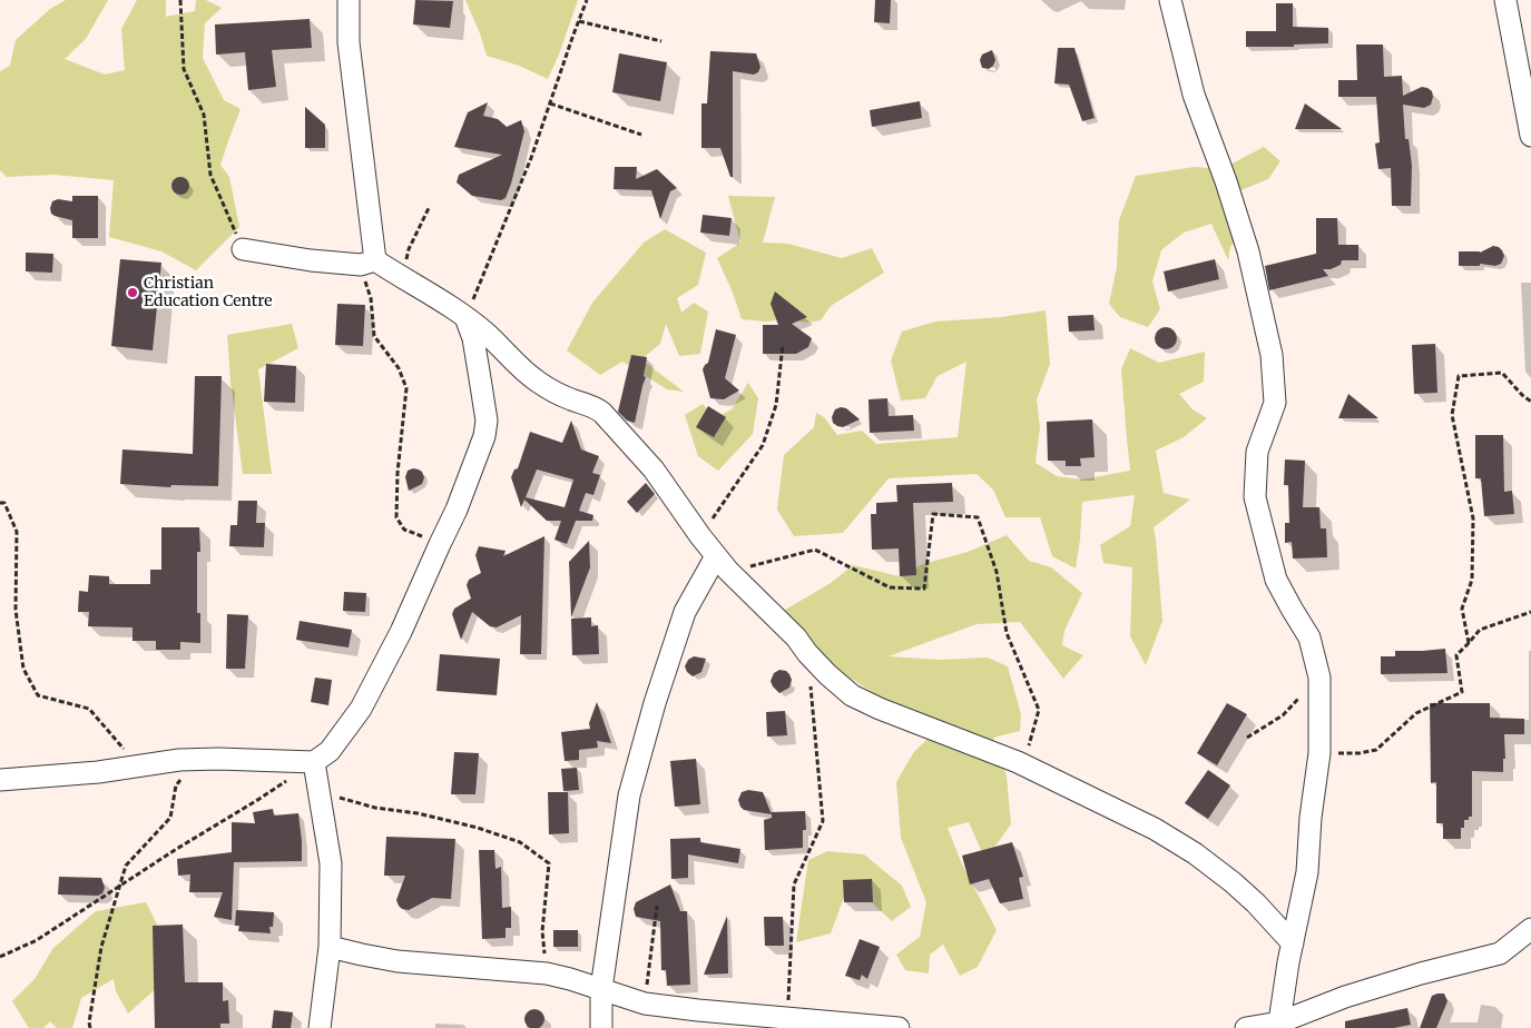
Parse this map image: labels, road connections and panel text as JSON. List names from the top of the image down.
{
  "places": ["Christian Education Centre"]
}
